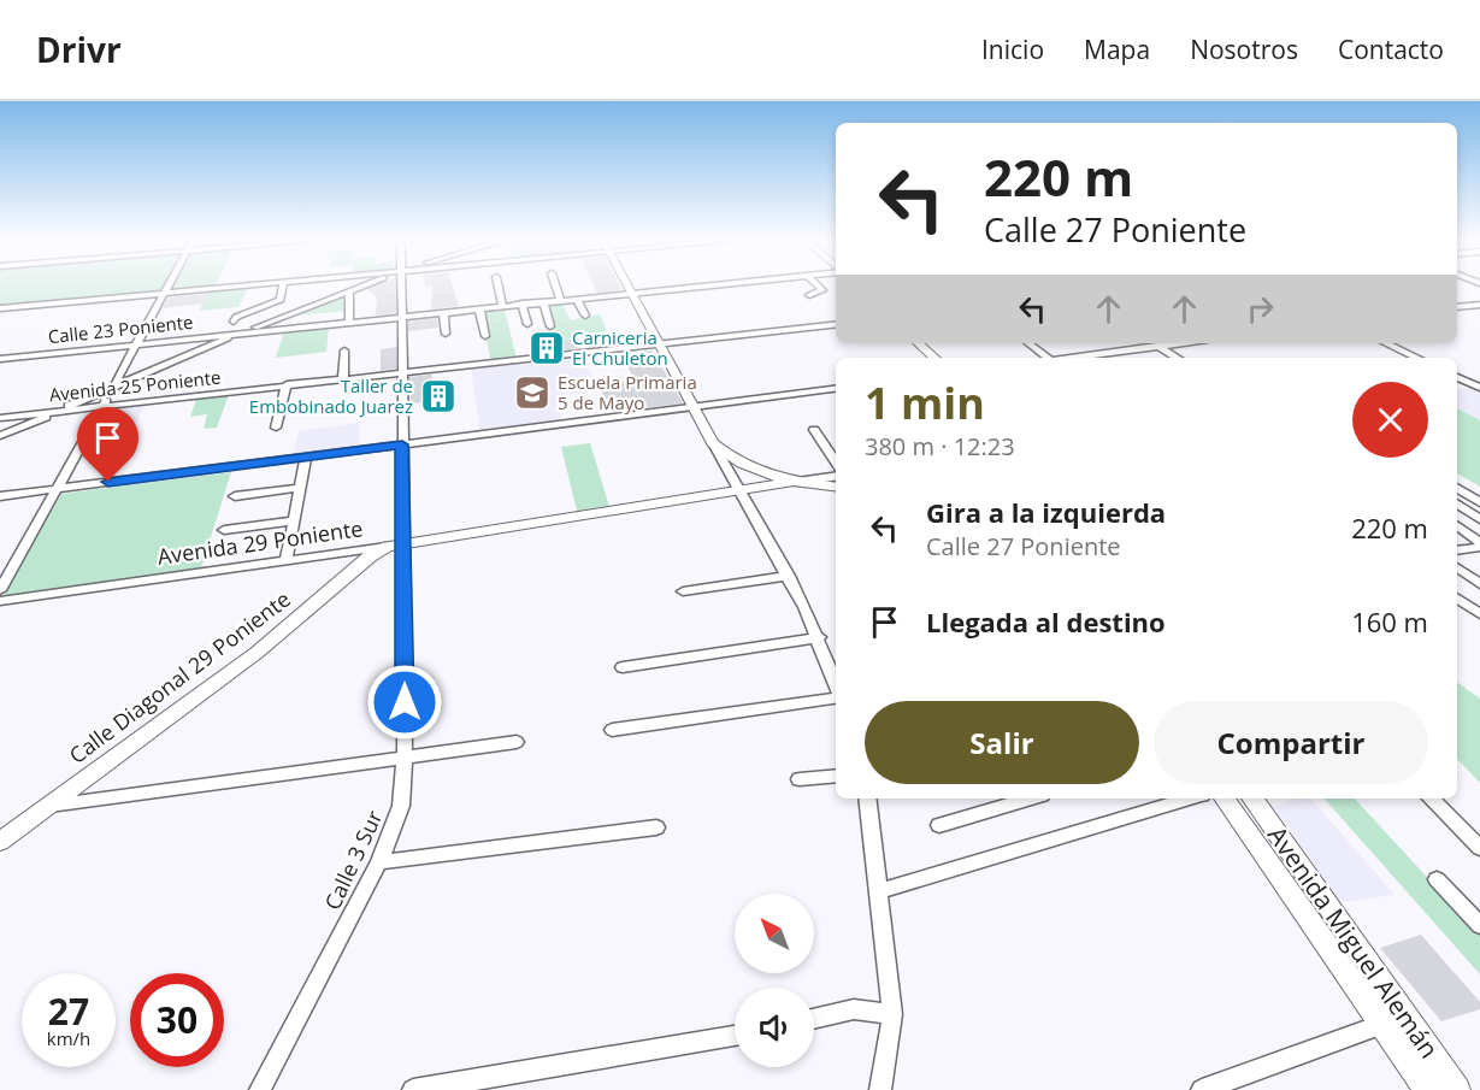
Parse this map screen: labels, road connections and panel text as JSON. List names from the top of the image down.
{
  "streets": {
    "main road": ["Avenida 29 Poniente", "Calle Diagonal 29 Poniente", "Avenida Miguel Alemán"],
    "street": ["Calle 23 Poniente", "Avenida 25 Poniente", "Calle 3 Sur"]
  },
  "crossings": [
    ["Calle 23 Poniente", "Calle 3 Sur"],
    ["Avenida 25 Poniente", "Calle 3 Sur"],
    ["Avenida 29 Poniente", "Calle Diagonal 29 Poniente"],
    ["Avenida 29 Poniente", "Calle 3 Sur"],
    ["Calle Diagonal 29 Poniente", "Calle 3 Sur"]
  ],
  "places": {
    "building": ["Carniceria El Chuleton", "Taller de Embobinado Juarez"],
    "school or university": ["Escuela Primaria 5 de Mayo"]
  },
  "north": "top left",
  "page": {
    "header": "Drivr",
    "nav": [
      "Inicio",
      "Mapa",
      "Nosotros",
      "Contacto"
    ],
    "turn": ["220 m", "Calle 27 Poniente"],
    "heading": ["1 min", "380 m · 12:23"],
    "list": [
      {
        "name": "Gira a la izquierda",
        "note": "Calle 27 Poniente",
        "value": "220 m"
      },
      {
        "name": "Llegada al destino",
        "value": "160 m"
      }
    ],
    "buttons": ["Salir", "Compartir"],
    "speed": "27 km/h",
    "limit": "30"
  }
}
